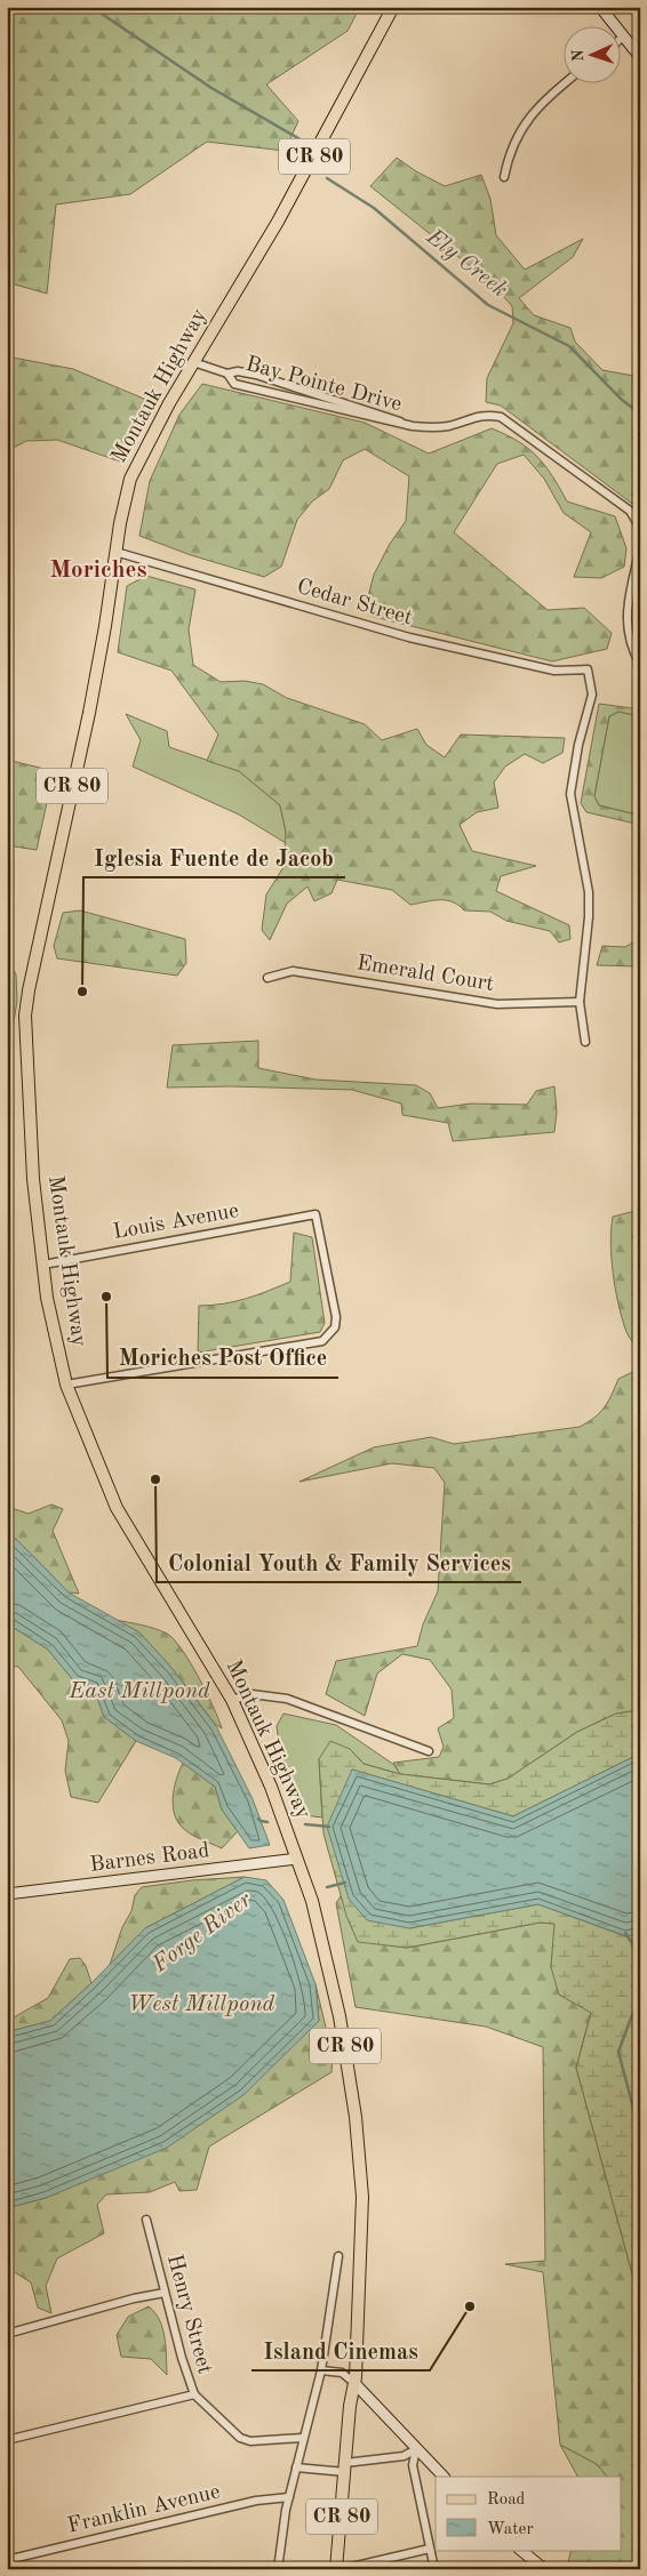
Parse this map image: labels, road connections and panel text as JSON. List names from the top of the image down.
{
  "streets": {
    "main road": ["CR 80", "Montauk Highway"],
    "street": [
      "Bay Pointe Drive",
      "Cedar Street",
      "Emerald Court",
      "Louis Avenue",
      "Barnes Road",
      "Henry Street",
      "Franklin Avenue"
    ]
  },
  "crossings": [
    ["Bay Pointe Drive", "Montauk Highway"],
    ["Montauk Highway", "Cedar Street"],
    ["Montauk Highway", "Louis Avenue"],
    ["Montauk Highway", "Barnes Road"],
    ["Cedar Street", "Emerald Court"]
  ],
  "districts": ["Moriches"],
  "water": [
    "Ely Creek",
    "East Millpond",
    "Forge River",
    "West Millpond"
  ],
  "places": [
    "Iglesia Fuente de Jacob",
    "Moriches Post Office",
    "Colonial Youth & Family Services",
    "Island Cinemas"
  ],
  "legend": ["Road", "Water"],
  "north": "left"
}
